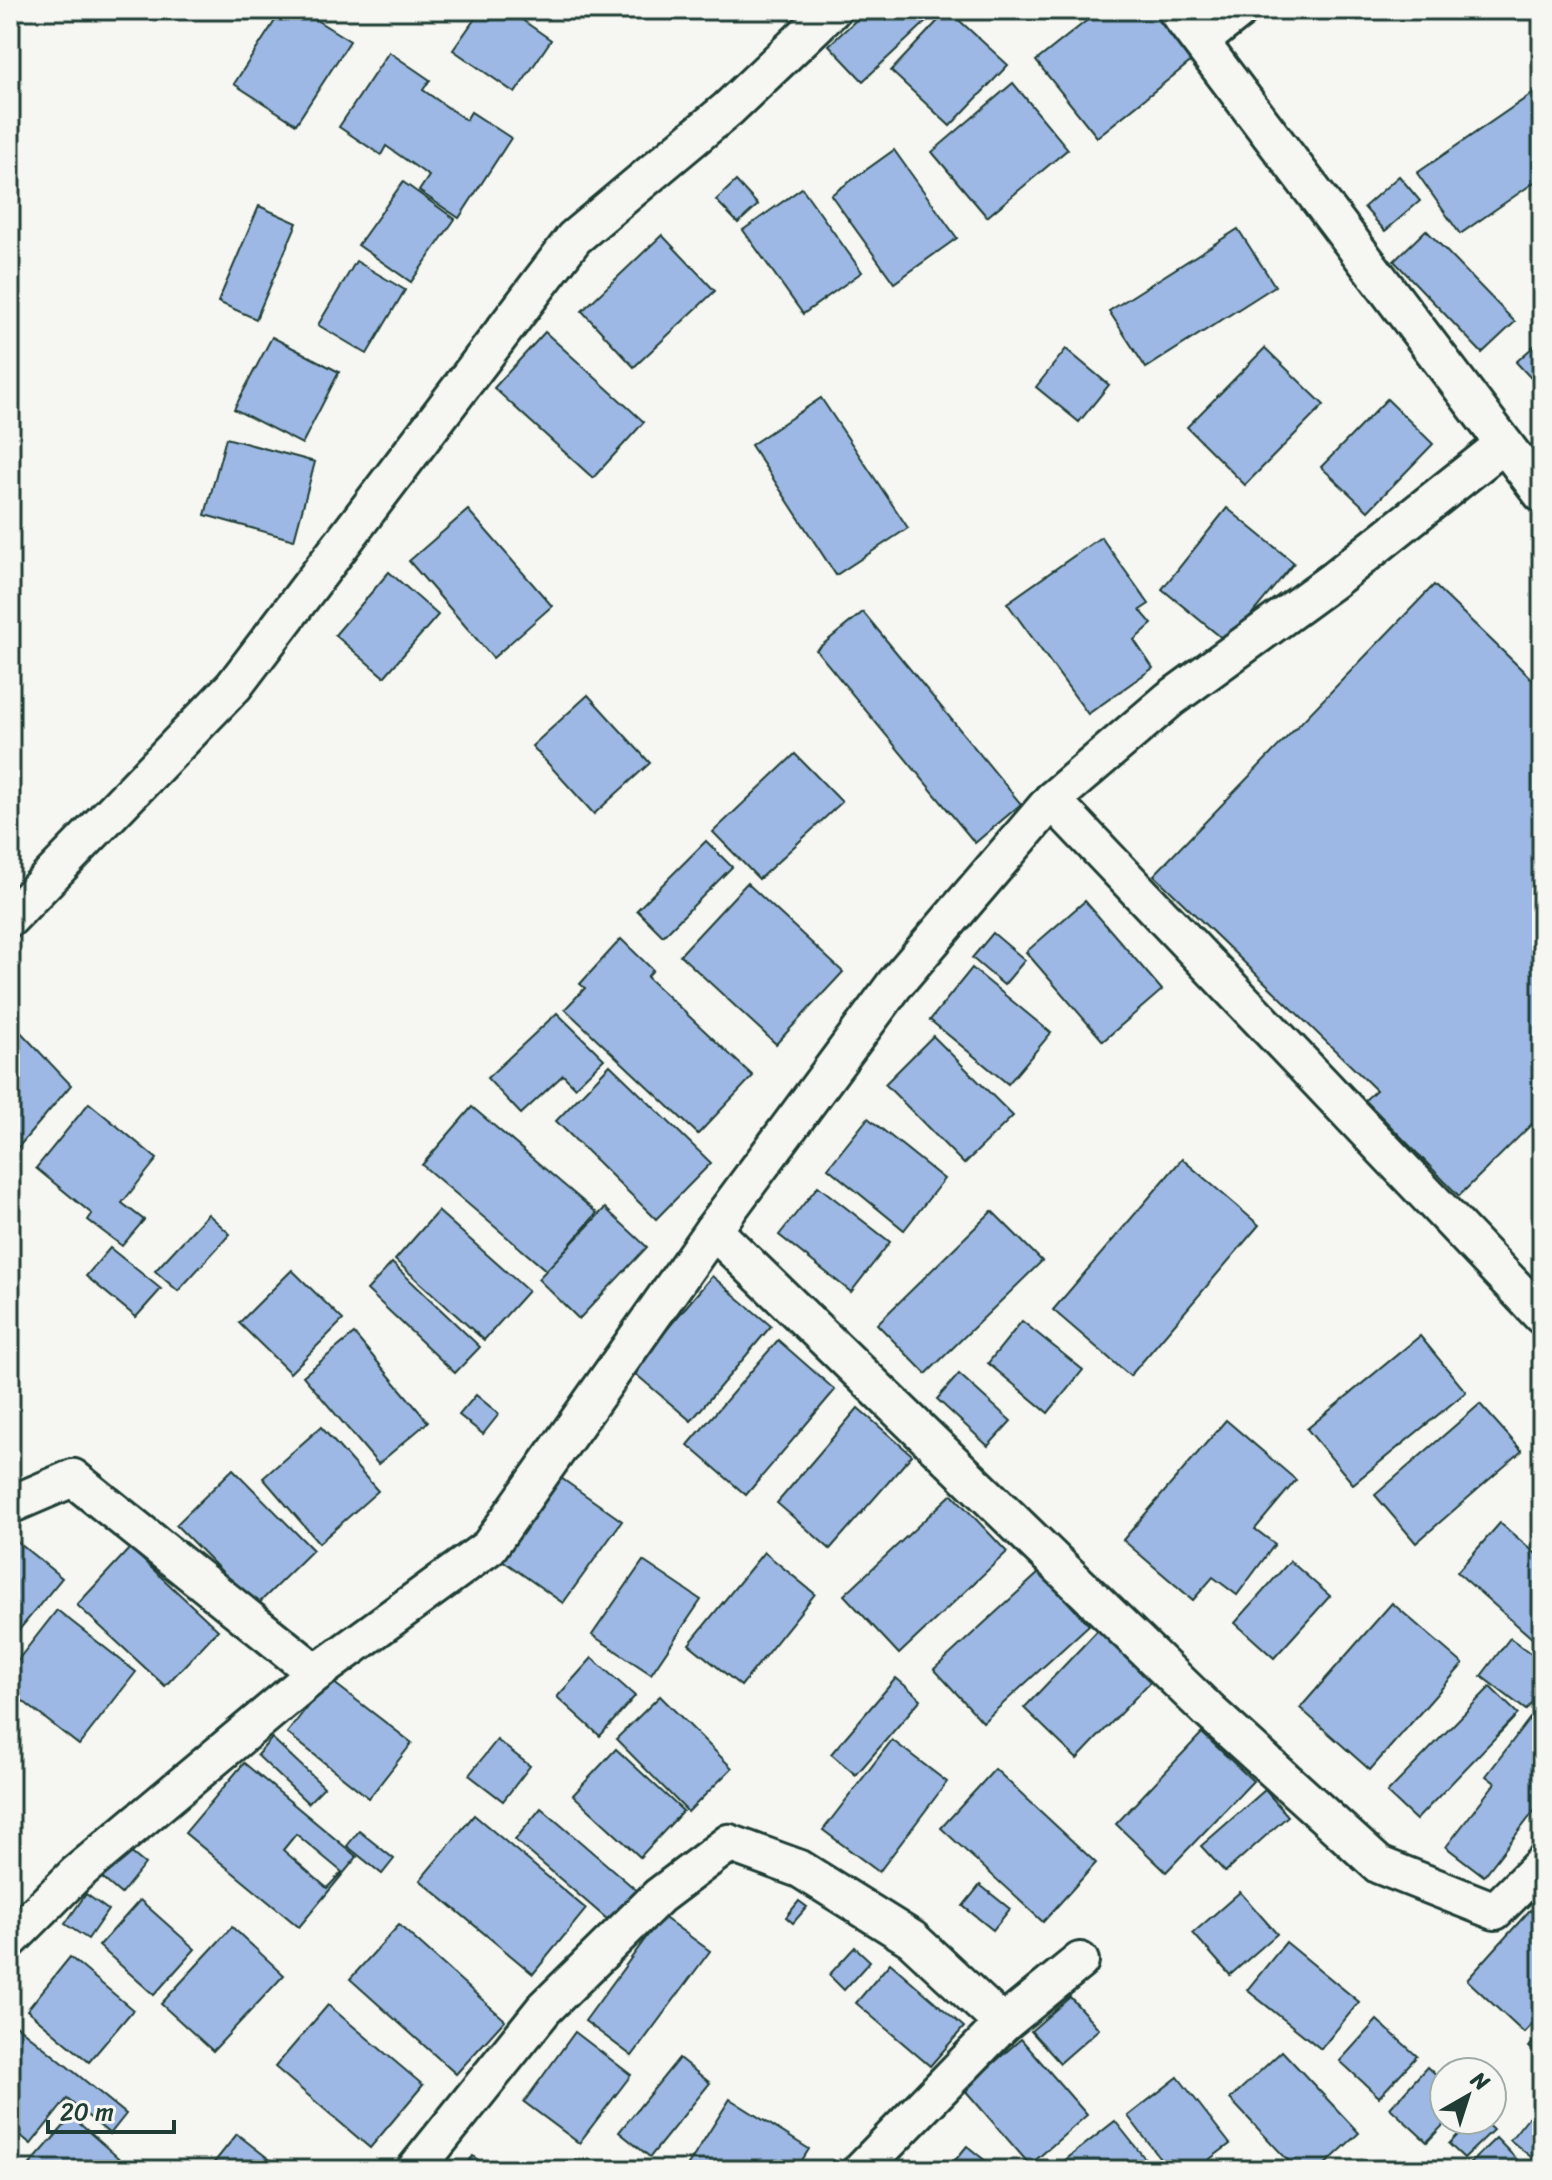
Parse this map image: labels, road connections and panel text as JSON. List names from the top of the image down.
{
  "scale_bar": "20 m",
  "north": "top right"
}
